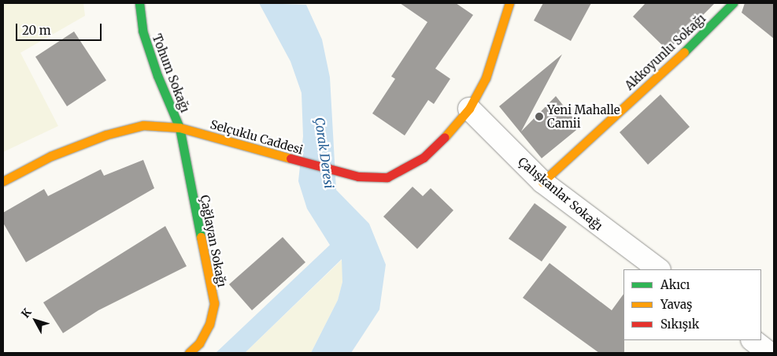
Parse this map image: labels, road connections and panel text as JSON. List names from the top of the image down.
{
  "streets": {
    "street": [
      "Akkoyunlu Sokağı",
      "Tohum Sokağı",
      "Selçuklu Caddesi",
      "Çalışkanlar Sokağı",
      "Çağlayan Sokağı"
    ]
  },
  "crossings": [
    ["Akkoyunlu Sokağı", "Çalışkanlar Sokağı"],
    ["Tohum Sokağı", "Selçuklu Caddesi"],
    ["Tohum Sokağı", "Çağlayan Sokağı"],
    ["Selçuklu Caddesi", "Çalışkanlar Sokağı"],
    ["Selçuklu Caddesi", "Çağlayan Sokağı"]
  ],
  "water": ["Çorak Deresi"],
  "places": ["Yeni Mahalle Camii"],
  "legend": ["Akıcı", "Yavaş", "Sıkışık"],
  "scale_bar": "20 m",
  "north": "top left"
}
